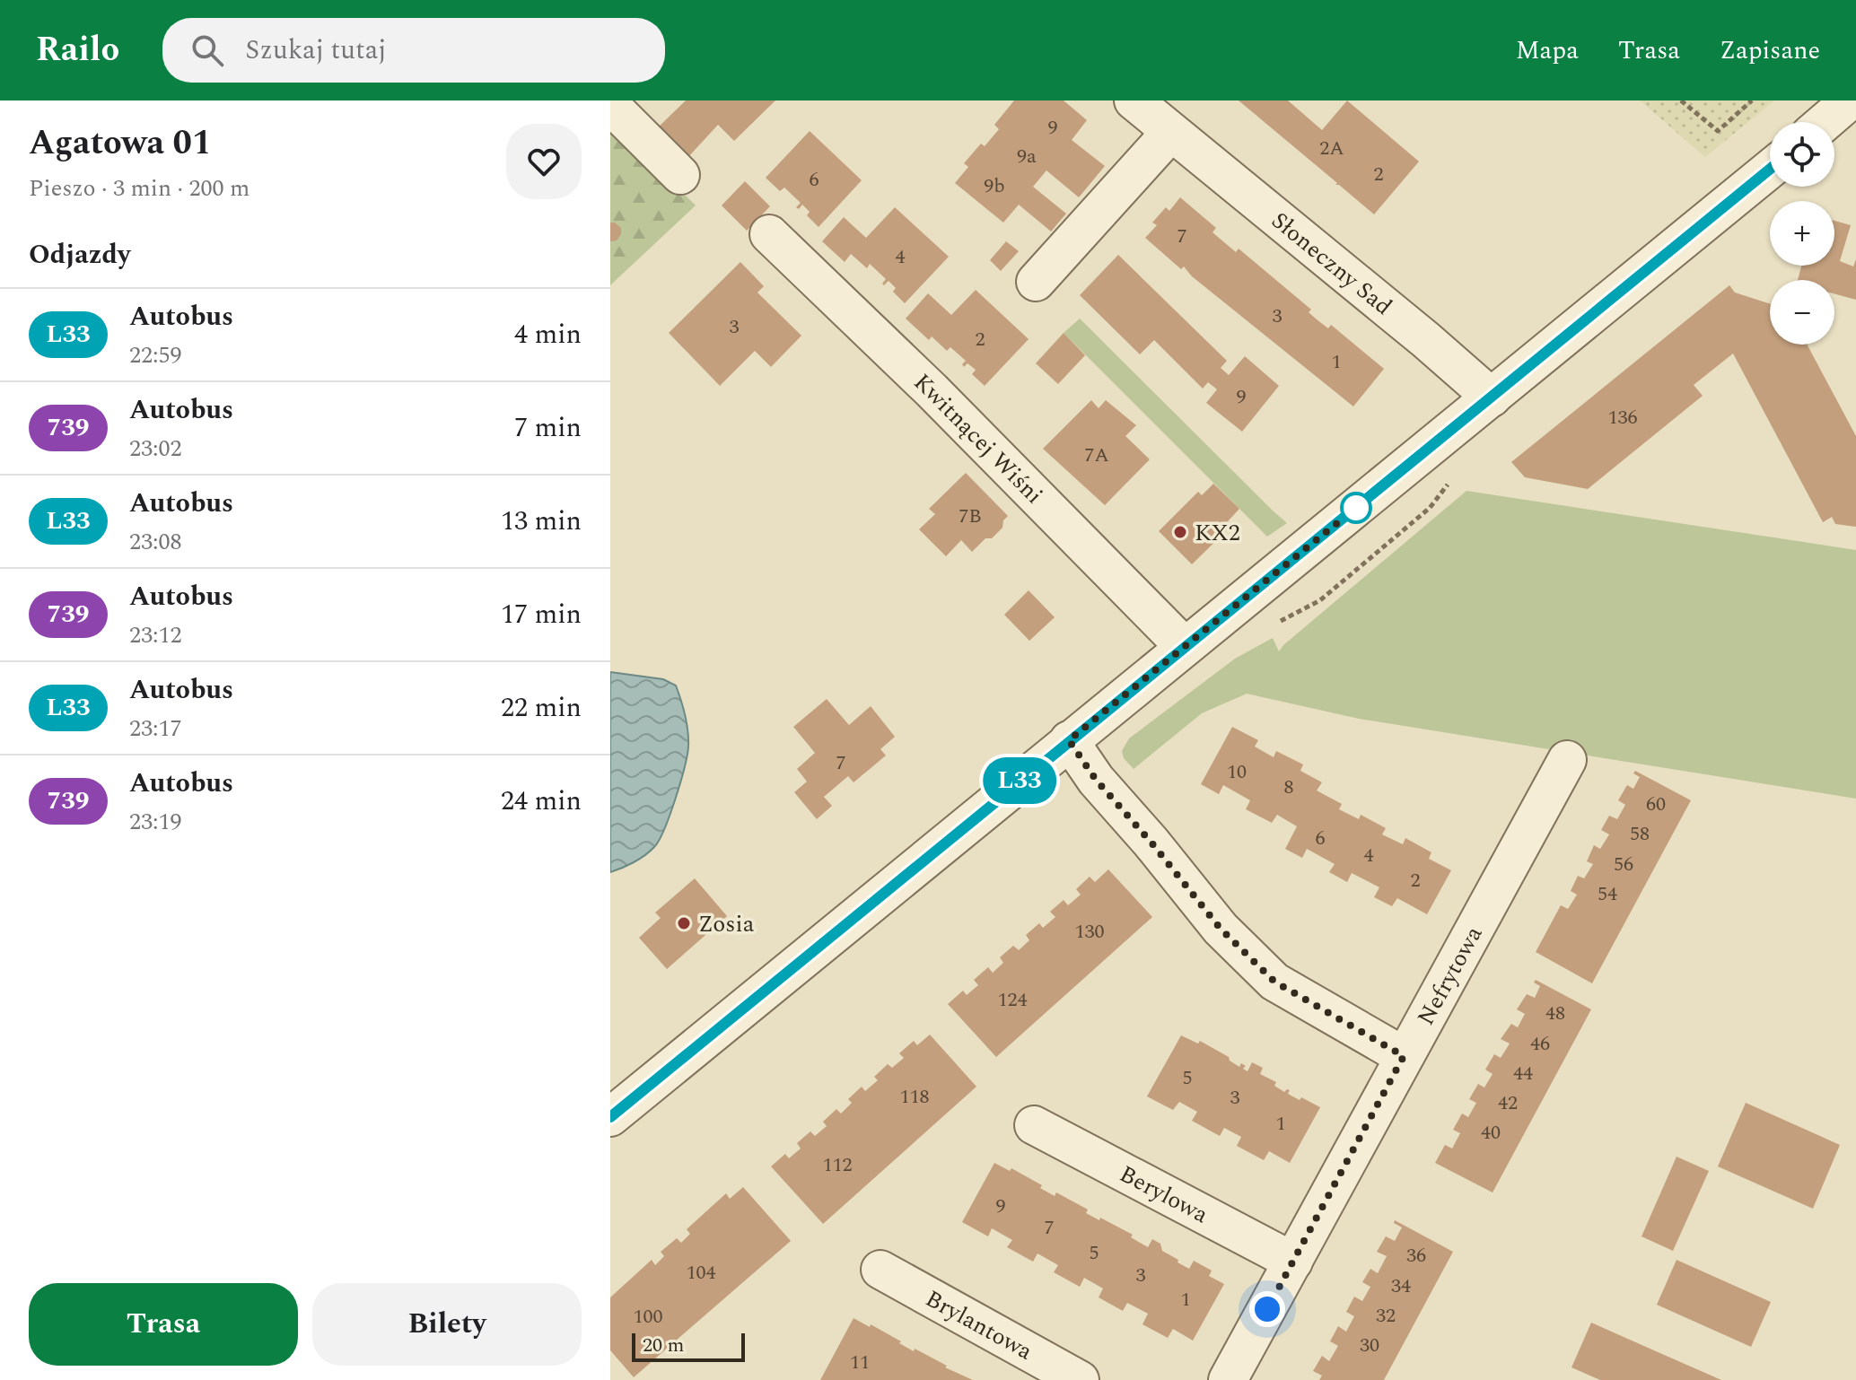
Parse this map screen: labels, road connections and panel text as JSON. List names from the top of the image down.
{
  "streets": {
    "street": [
      "Słoneczny Sad",
      "Kwitnącej Wiśni",
      "Nefrytowa",
      "Berylowa",
      "Brylantowa"
    ]
  },
  "crossings": [
    ["Nefrytowa", "Berylowa"]
  ],
  "places": ["KX2", "Zosia"],
  "lines": ["bus line L33"],
  "house_numbers": [
    "9",
    "2A",
    "9a",
    "2",
    "6",
    "9b",
    "7",
    "4",
    "3",
    "3",
    "2",
    "1",
    "9",
    "136",
    "7A",
    "7B",
    "7",
    "10",
    "8",
    "60",
    "58",
    "6",
    "4",
    "56",
    "2",
    "54",
    "130",
    "124",
    "48",
    "46",
    "44",
    "5",
    "118",
    "3",
    "42",
    "1",
    "40",
    "112",
    "9",
    "7",
    "5",
    "36",
    "104",
    "3",
    "34",
    "1",
    "32",
    "100",
    "30",
    "11"
  ],
  "scale_bar": "20 m",
  "page": {
    "header": "Railo",
    "search": "Szukaj tutaj",
    "nav": ["Mapa", "Trasa", "Zapisane"],
    "heading": [
      ["Agatowa 01", "Pieszo · 3 min · 200 m"],
      "Odjazdy"
    ],
    "on_map": "L33",
    "map_buttons": ["+", "−"],
    "list": [
      {
        "mark": "L33",
        "name": "Autobus",
        "note": "22:59",
        "value": "4 min"
      },
      {
        "mark": "739",
        "name": "Autobus",
        "note": "23:02",
        "value": "7 min"
      },
      {
        "mark": "L33",
        "name": "Autobus",
        "note": "23:08",
        "value": "13 min"
      },
      {
        "mark": "739",
        "name": "Autobus",
        "note": "23:12",
        "value": "17 min"
      },
      {
        "mark": "L33",
        "name": "Autobus",
        "note": "23:17",
        "value": "22 min"
      },
      {
        "mark": "739",
        "name": "Autobus",
        "note": "23:19",
        "value": "24 min"
      }
    ],
    "buttons": ["Trasa", "Bilety"],
    "scale": "20 m"
  }
}
